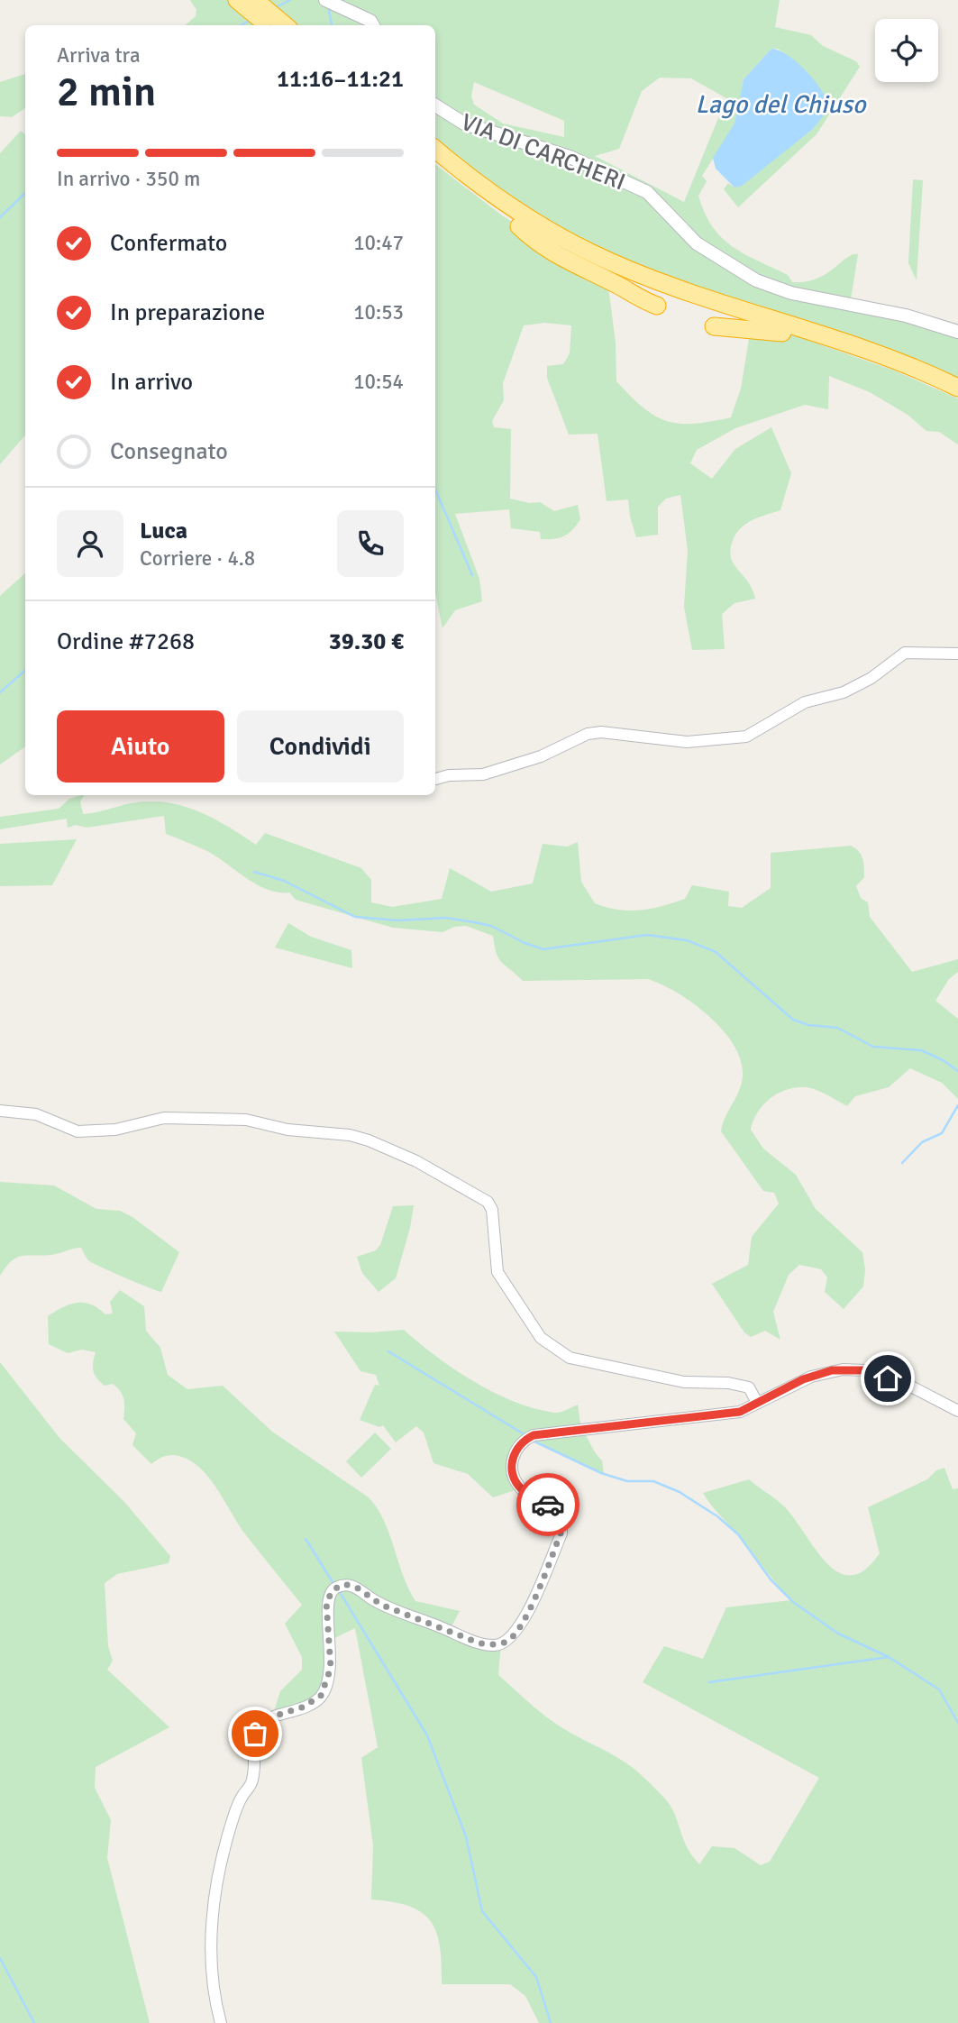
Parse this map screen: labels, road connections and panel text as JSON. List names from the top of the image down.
{
  "streets": {
    "street": ["VIA DI CARCHERI"]
  },
  "water": ["Lago del Chiuso"],
  "page": {
    "heading": ["2 min", "Arriva tra", "11:16–11:21"],
    "panel": [
      "Luca",
      "Corriere · 4.8",
      "Ordine #7268",
      "39.30 €"
    ],
    "bar": "In arrivo · 350 m",
    "list": [
      ["Confermato", "10:47"],
      ["In preparazione", "10:53"],
      ["In arrivo", "10:54"],
      "Consegnato"
    ],
    "buttons": ["Aiuto", "Condividi"]
  }
}
